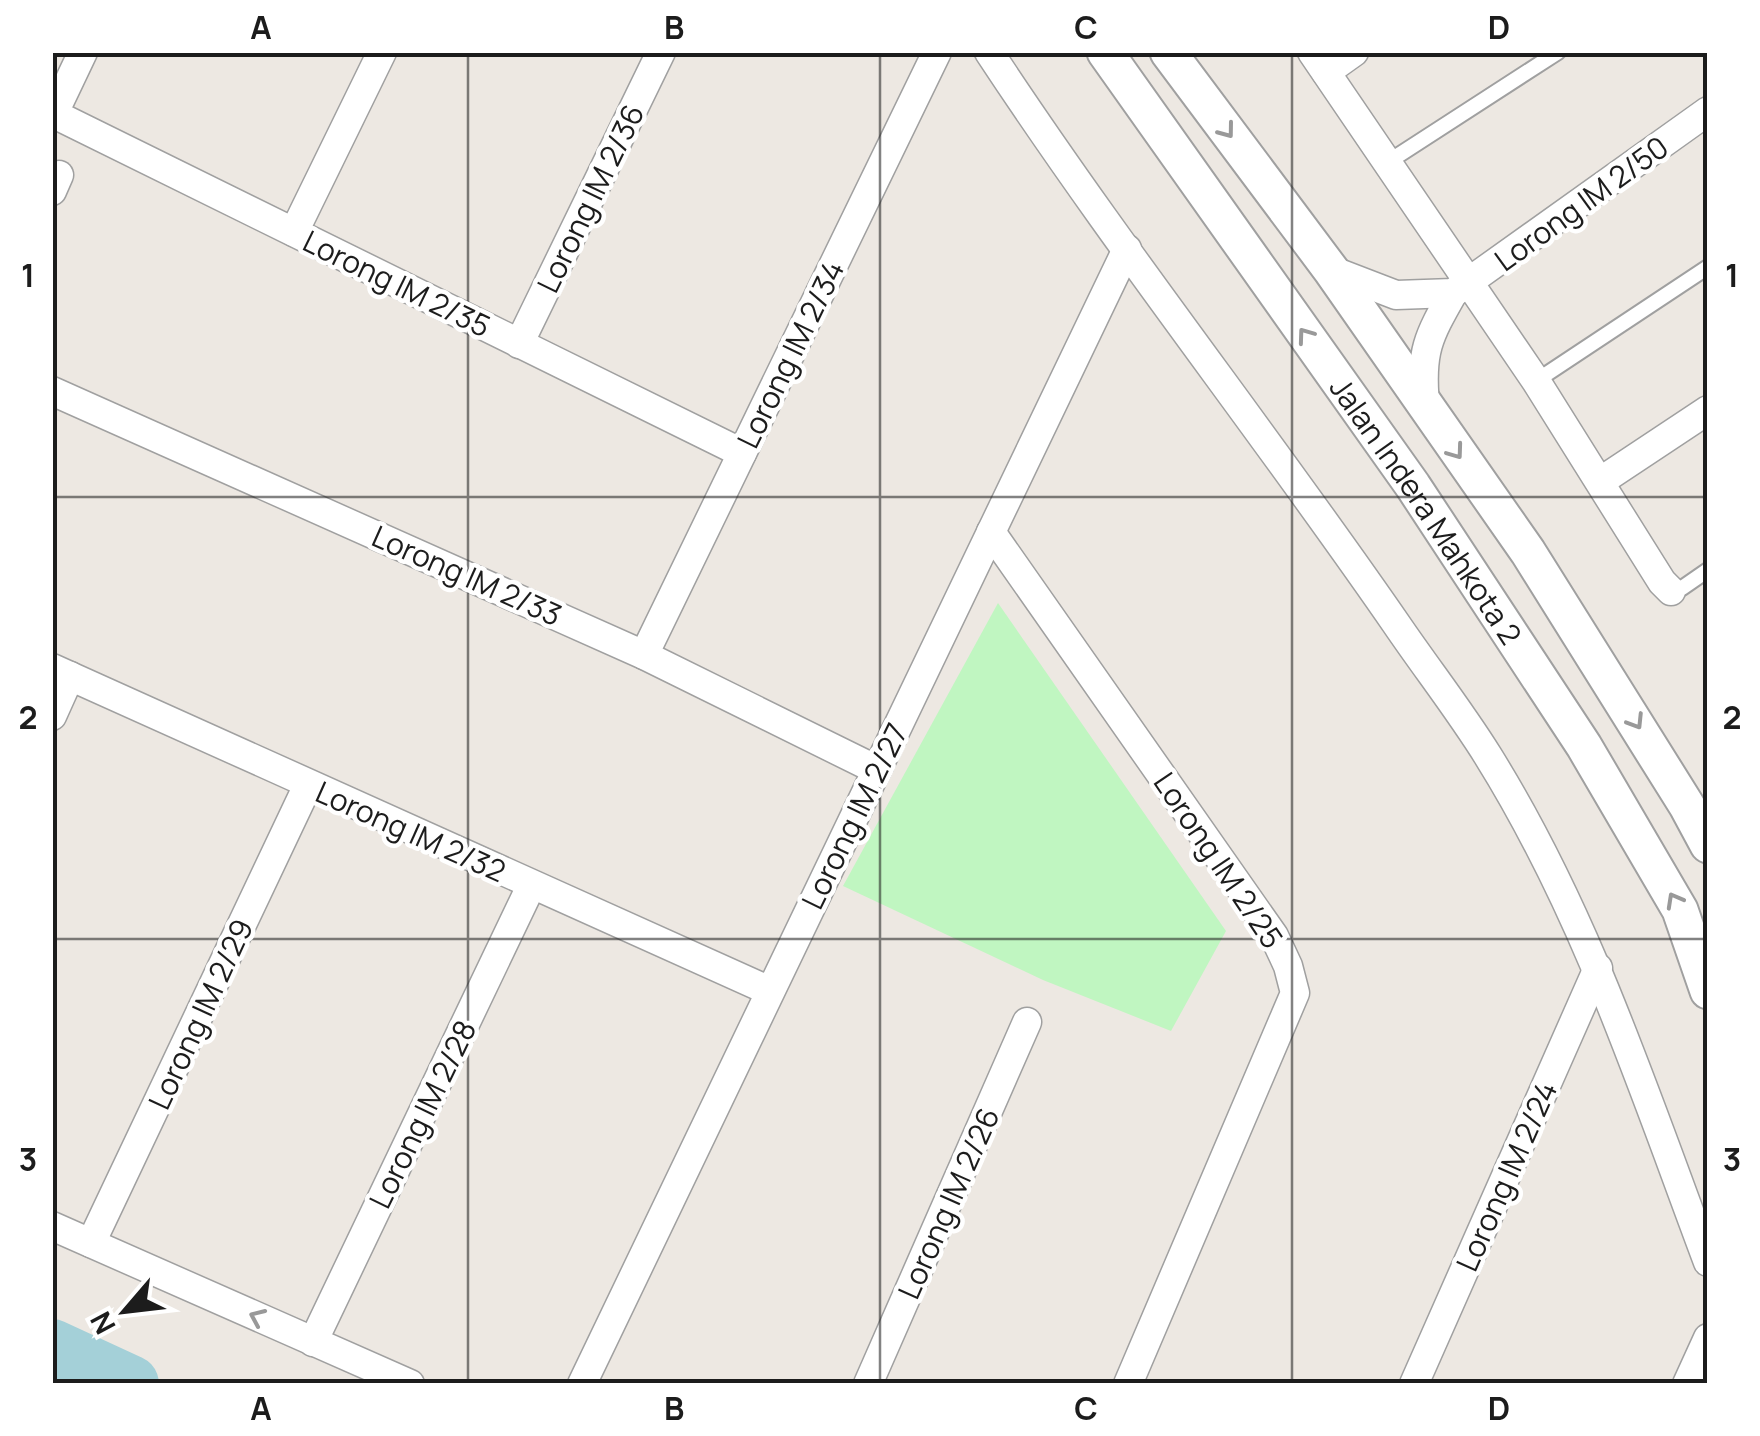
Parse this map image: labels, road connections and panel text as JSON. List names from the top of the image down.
{
  "streets": {
    "street": [
      "Lorong IM 2/36",
      "Lorong IM 2/50",
      "Lorong IM 2/35",
      "Lorong IM 2/34",
      "Jalan Indera Mahkota 2",
      "Lorong IM 2/33",
      "Lorong IM 2/27",
      "Lorong IM 2/32",
      "Lorong IM 2/25",
      "Lorong IM 2/29",
      "Lorong IM 2/28",
      "Lorong IM 2/24",
      "Lorong IM 2/26"
    ]
  },
  "crossings": [
    ["Lorong IM 2/36", "Lorong IM 2/35"],
    ["Lorong IM 2/35", "Lorong IM 2/34"],
    ["Lorong IM 2/34", "Lorong IM 2/33"],
    ["Lorong IM 2/33", "Lorong IM 2/27"],
    ["Lorong IM 2/27", "Lorong IM 2/32"],
    ["Lorong IM 2/27", "Lorong IM 2/25"],
    ["Lorong IM 2/32", "Lorong IM 2/29"],
    ["Lorong IM 2/32", "Lorong IM 2/28"]
  ],
  "north": "bottom left",
  "grid": {
    "columns": [
      "A",
      "B",
      "C",
      "D"
    ],
    "rows": ["1", "2", "3"]
  }
}
